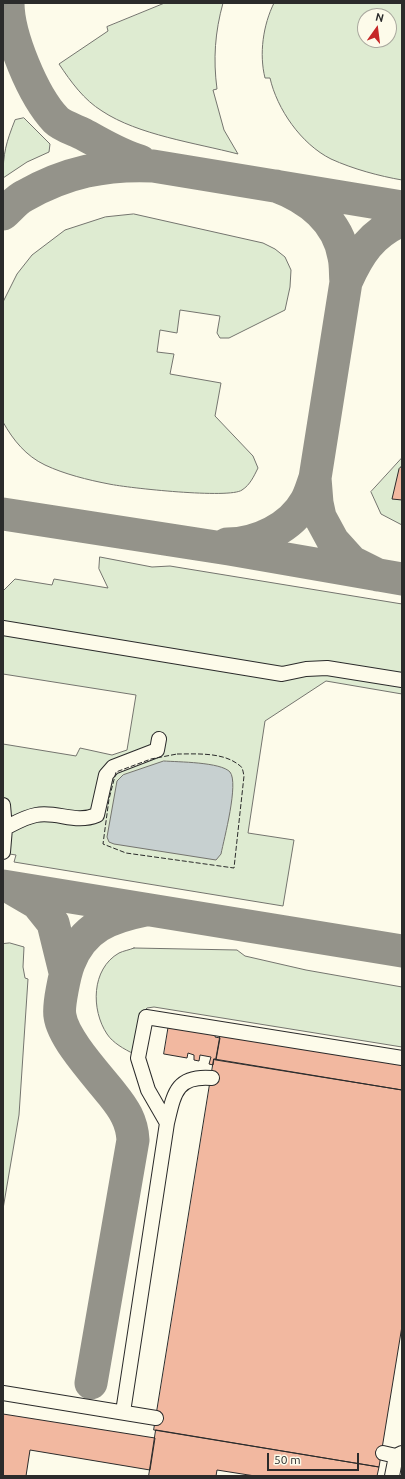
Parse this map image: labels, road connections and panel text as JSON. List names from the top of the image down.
{
  "scale_bar": "50 m",
  "north": "top"
}
